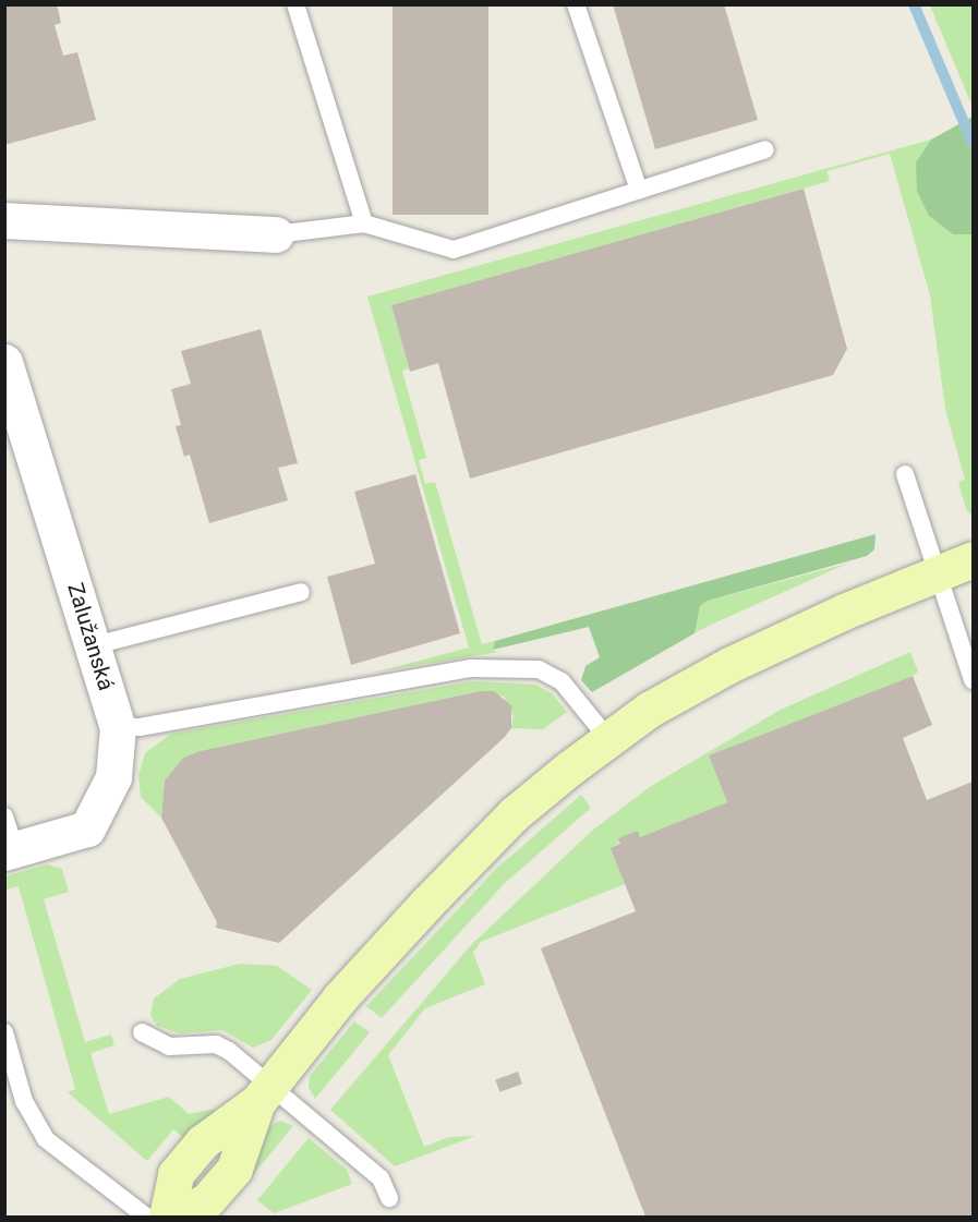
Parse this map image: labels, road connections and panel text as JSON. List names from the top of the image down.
{
  "streets": {
    "street": ["Zalužanská"]
  }
}
